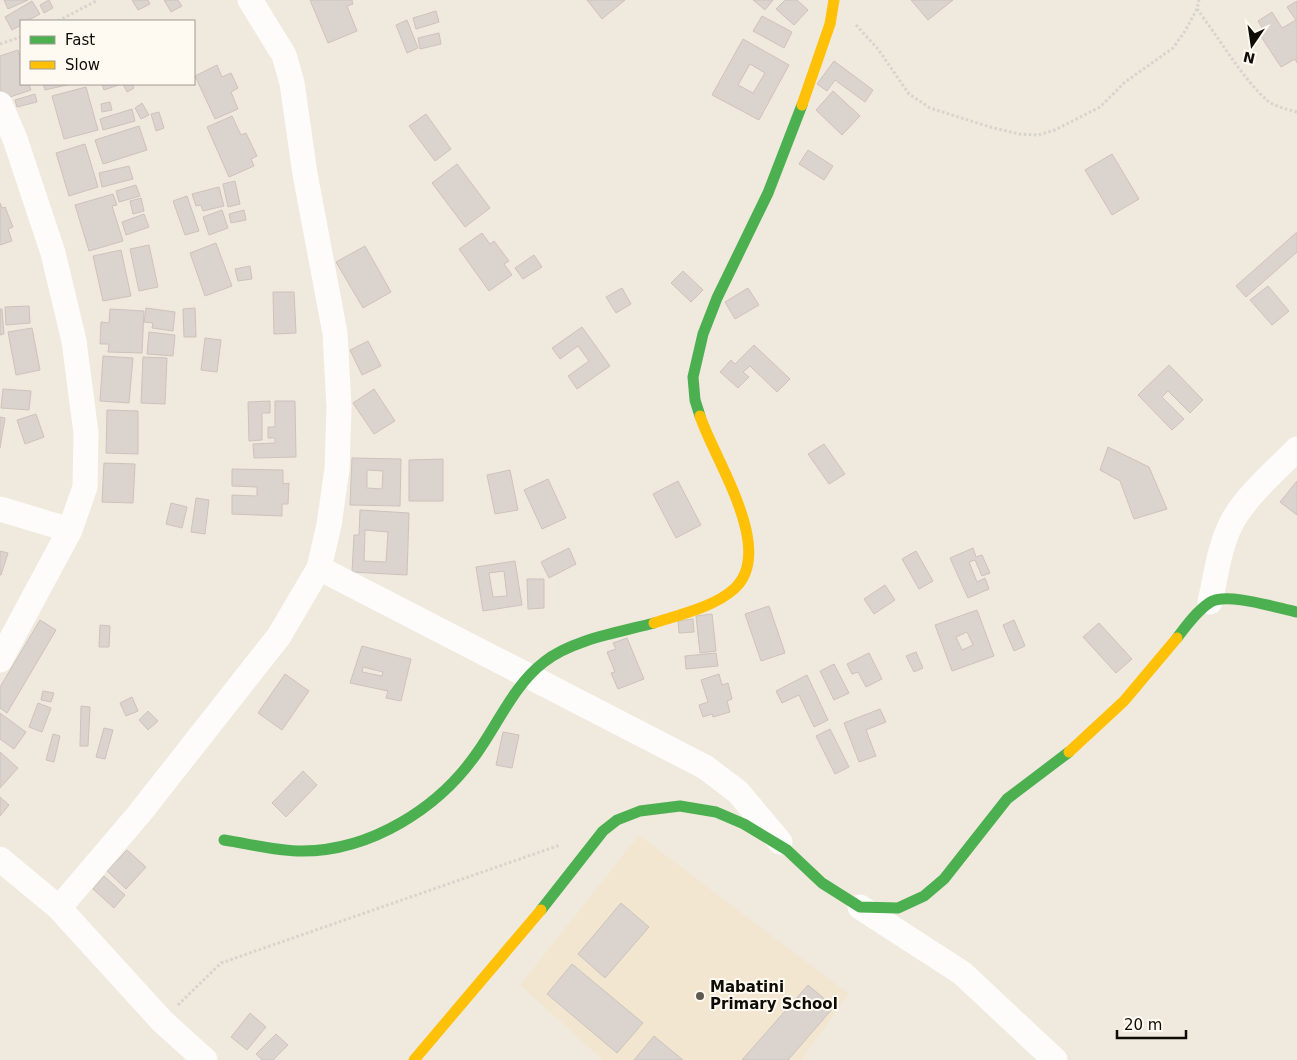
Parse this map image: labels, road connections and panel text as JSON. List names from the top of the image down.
{
  "places": ["Mabatini Primary School"],
  "legend": ["Fast", "Slow"],
  "scale_bar": "20 m",
  "north": "bottom"
}
